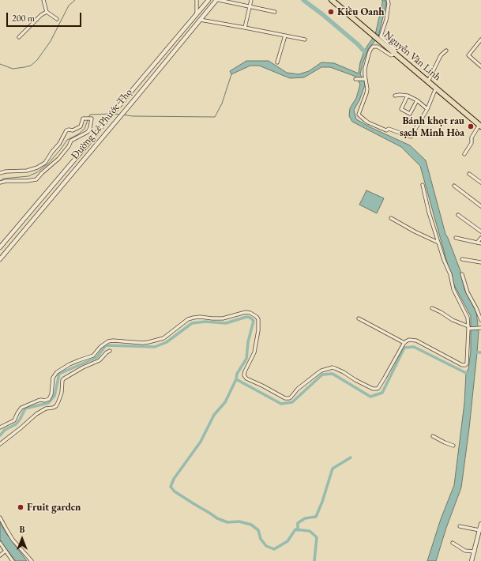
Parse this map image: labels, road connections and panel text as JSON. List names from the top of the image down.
{
  "streets": {
    "highway": ["Nguyễn Văn Linh"],
    "street": ["Đường Lê Phước Thọ"]
  },
  "places": ["Kiều Oanh", "Bánh khọt rau sạch Minh Hòa", "Fruit garden"],
  "scale_bar": "200 m",
  "north": "top"
}
